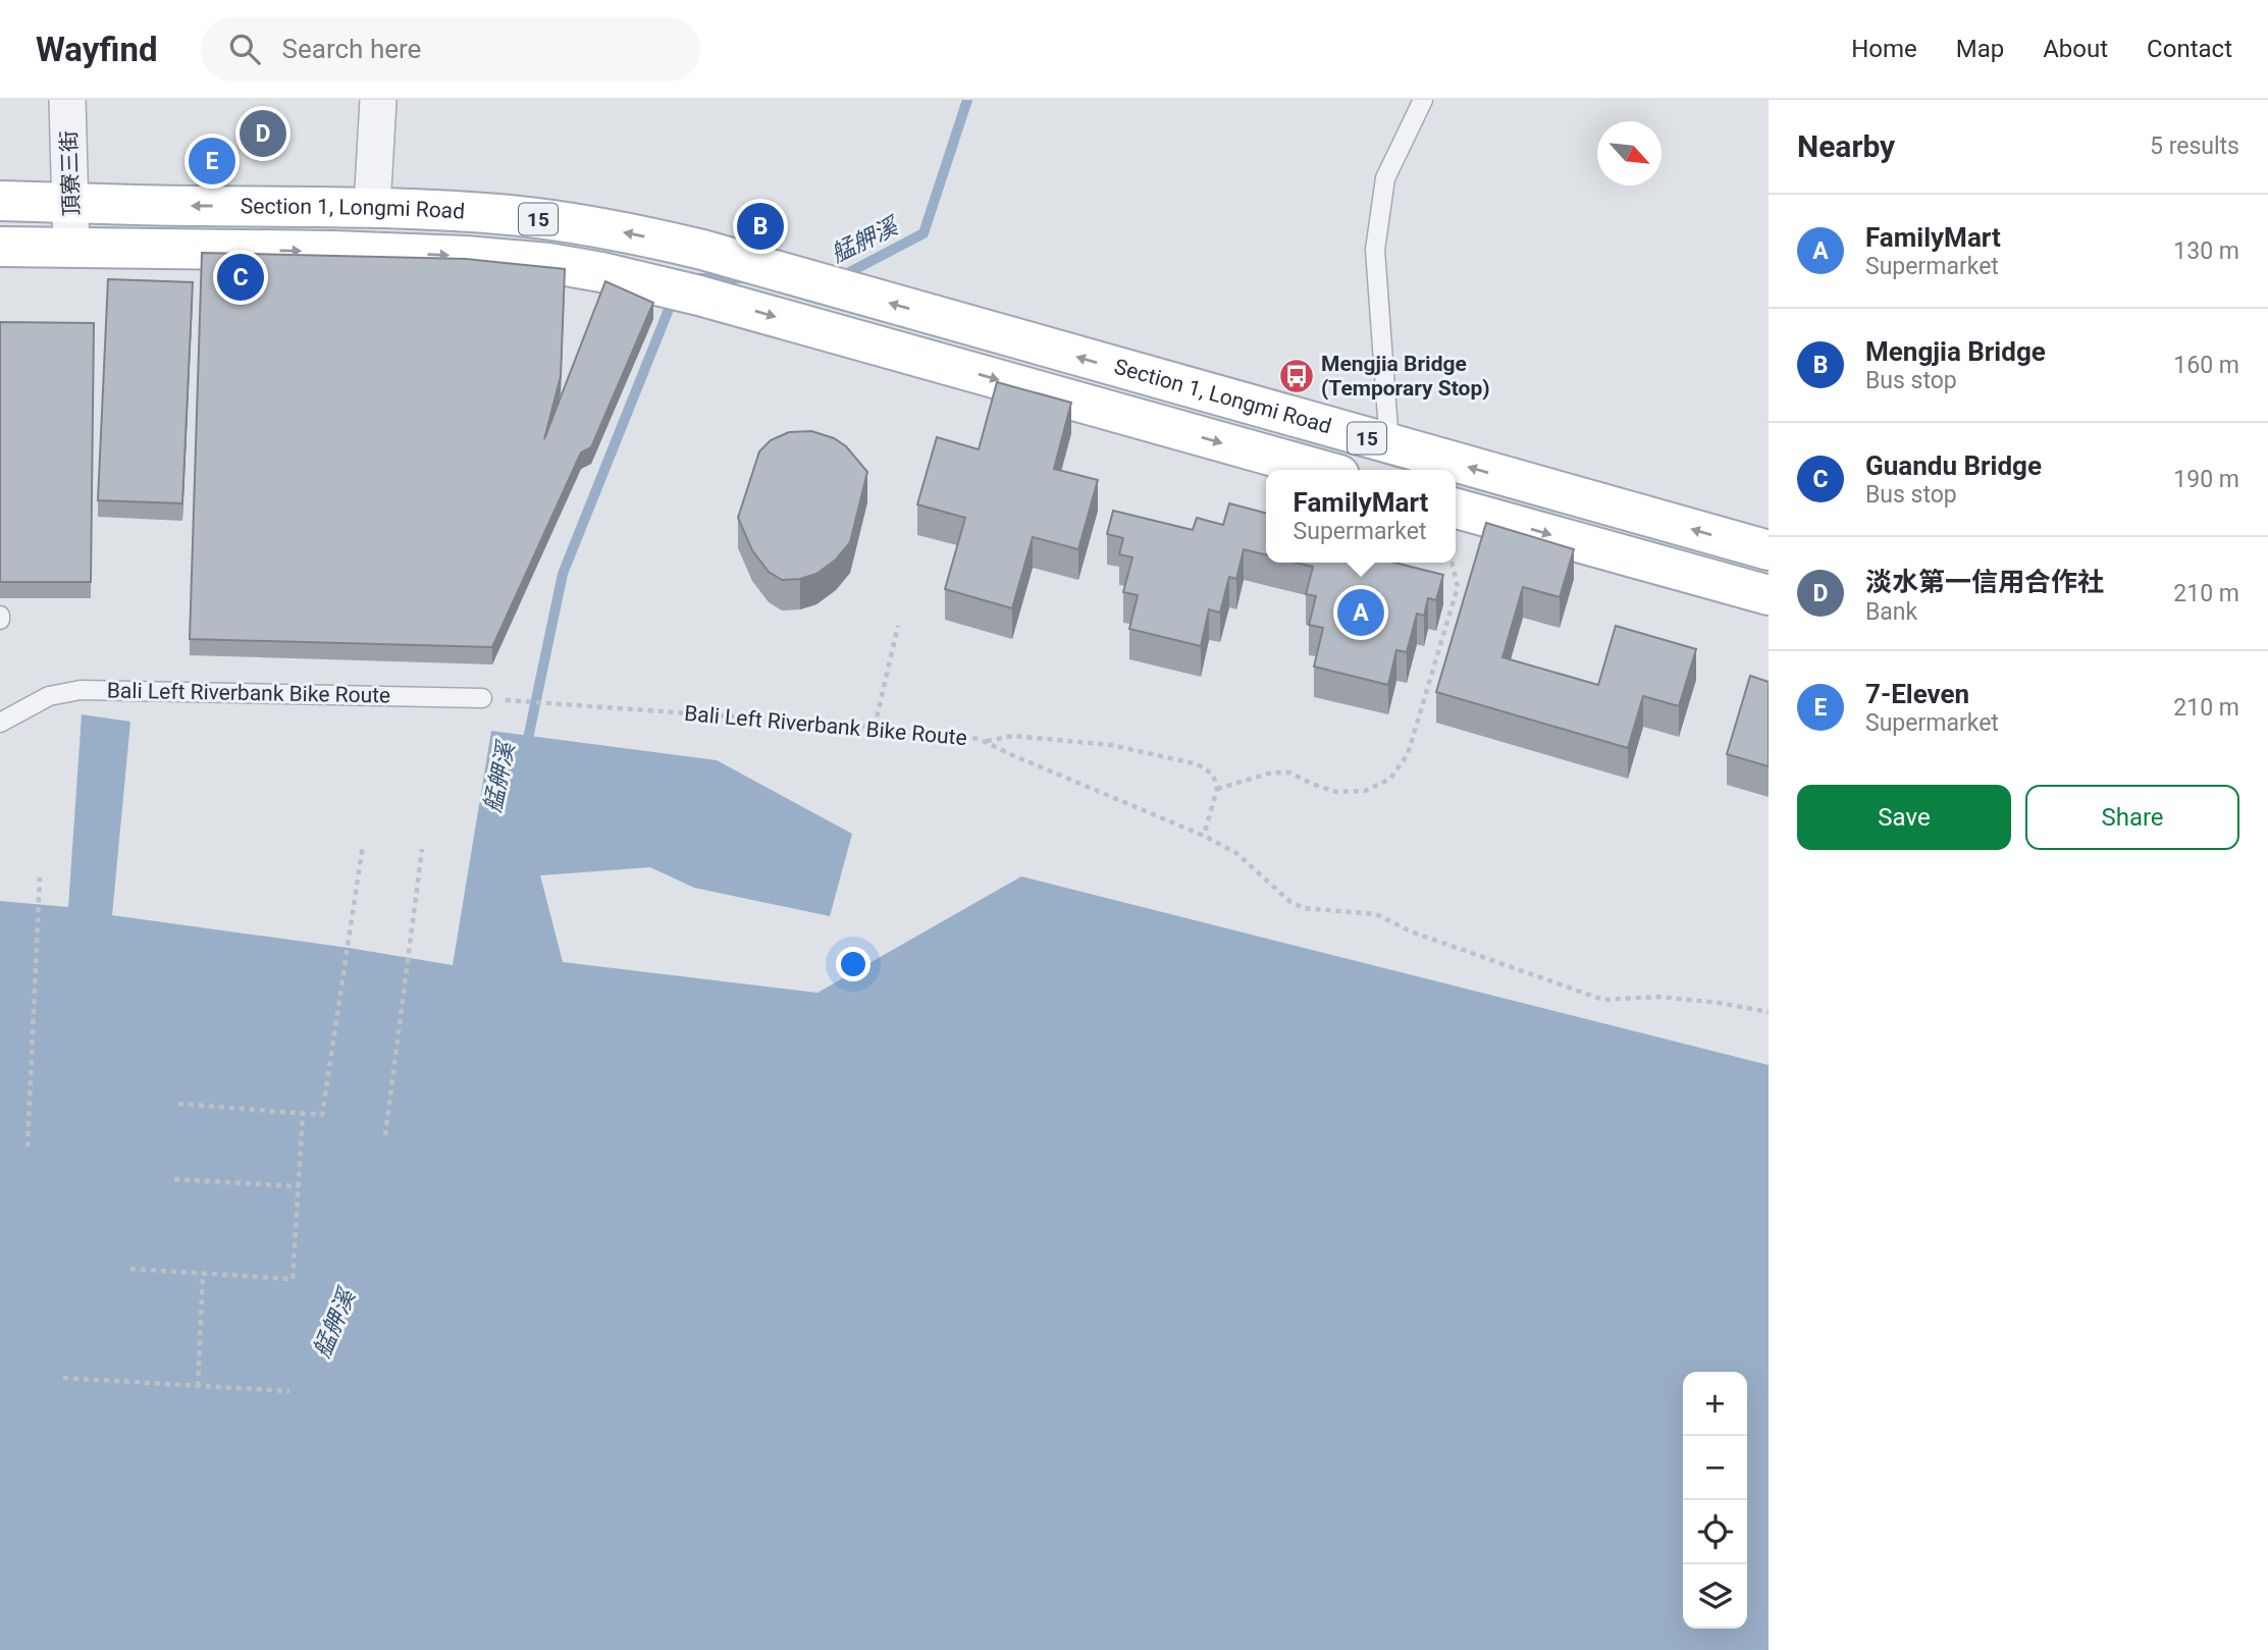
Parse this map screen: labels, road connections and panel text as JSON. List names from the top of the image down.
{
  "streets": {
    "main road": ["Section 1, Longmi Road", "15"],
    "street": ["頂寮三街"],
    "lane": ["Bali Left Riverbank Bike Route"]
  },
  "crossings": [
    ["頂寮三街", "Section 1, Longmi Road"]
  ],
  "water": ["艋舺溪"],
  "places": {
    "bus stop": ["Mengjia Bridge (Temporary Stop)"]
  },
  "north": "bottom right",
  "page": {
    "header": "Wayfind",
    "search": "Search here",
    "nav": [
      "Home",
      "Map",
      "About",
      "Contact"
    ],
    "heading": ["Nearby", "5 results"],
    "pins": [
      "D",
      "E",
      "B",
      "C",
      "A"
    ],
    "list": [
      {
        "mark": "A",
        "name": "FamilyMart",
        "note": "Supermarket",
        "value": "130 m"
      },
      {
        "mark": "B",
        "name": "Mengjia Bridge",
        "note": "Bus stop",
        "value": "160 m"
      },
      {
        "mark": "C",
        "name": "Guandu Bridge",
        "note": "Bus stop",
        "value": "190 m"
      },
      {
        "mark": "D",
        "name": "淡水第一信用合作社",
        "note": "Bank",
        "value": "210 m"
      },
      {
        "mark": "E",
        "name": "7-Eleven",
        "note": "Supermarket",
        "value": "210 m"
      }
    ],
    "popup": ["FamilyMart", "Supermarket"],
    "buttons": ["Save", "Share"],
    "map_buttons": ["+", "−"]
  }
}
